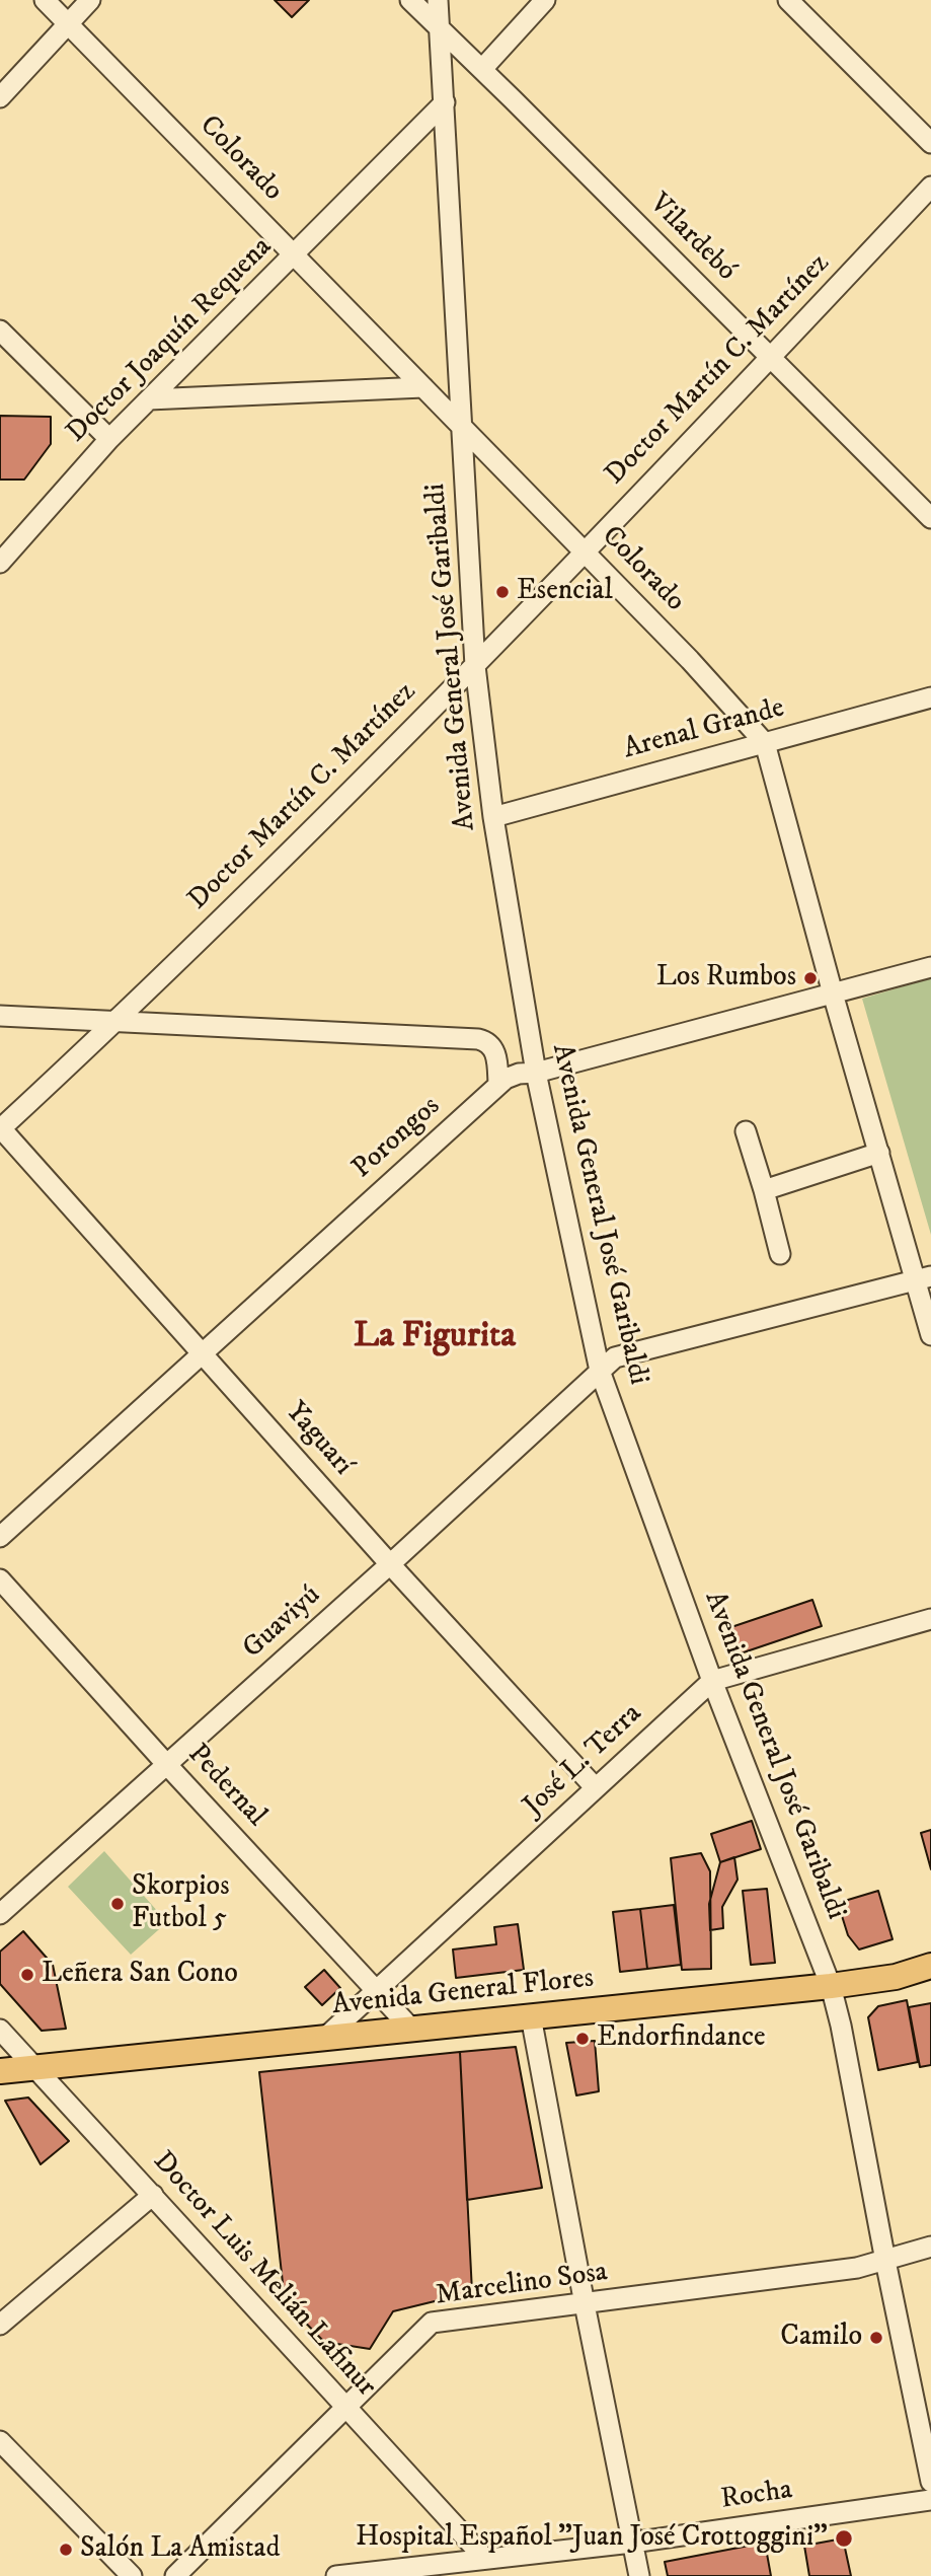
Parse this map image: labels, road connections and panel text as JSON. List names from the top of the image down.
{
  "streets": {
    "main road": ["Avenida General Flores"],
    "street": [
      "Colorado",
      "Vilardebó",
      "Doctor Joaquín Requena",
      "Doctor Martín C. Martínez",
      "Avenida General José Garibaldi",
      "Arenal Grande",
      "Porongos",
      "Yaguarí",
      "Guaviyú",
      "José L. Terra",
      "Pedernal",
      "Doctor Luis Melián Lafinur",
      "Marcelino Sosa",
      "Rocha"
    ]
  },
  "crossings": [
    ["Colorado", "Doctor Joaquín Requena"],
    ["Colorado", "Doctor Martín C. Martínez"],
    ["Colorado", "Avenida General José Garibaldi"],
    ["Colorado", "Arenal Grande"],
    ["Colorado", "Porongos"],
    ["Colorado", "Guaviyú"],
    ["Vilardebó", "Doctor Martín C. Martínez"],
    ["Vilardebó", "Avenida General José Garibaldi"],
    ["Doctor Joaquín Requena", "Avenida General José Garibaldi"],
    ["Doctor Martín C. Martínez", "Avenida General José Garibaldi"],
    ["Doctor Martín C. Martínez", "Yaguarí"],
    ["Avenida General José Garibaldi", "Arenal Grande"],
    ["Avenida General José Garibaldi", "Porongos"],
    ["Avenida General José Garibaldi", "Guaviyú"],
    ["Avenida General José Garibaldi", "José L. Terra"],
    ["Avenida General José Garibaldi", "Avenida General Flores"],
    ["Avenida General José Garibaldi", "Marcelino Sosa"],
    ["Porongos", "Yaguarí"],
    ["Yaguarí", "Guaviyú"],
    ["Yaguarí", "José L. Terra"],
    ["Guaviyú", "Pedernal"],
    ["José L. Terra", "Pedernal"],
    ["José L. Terra", "Avenida General Flores"],
    ["Pedernal", "Avenida General Flores"],
    ["Avenida General Flores", "Doctor Luis Melián Lafinur"],
    ["Doctor Luis Melián Lafinur", "Marcelino Sosa"],
    ["Doctor Luis Melián Lafinur", "Rocha"]
  ],
  "districts": ["La Figurita"],
  "places": [
    "Esencial",
    "Los Rumbos",
    "Skorpios Futbol 5",
    "Leñera San Cono",
    "Endorfindance",
    "Camilo",
    "Hospital Español \"Juan José Crottoggini\"",
    "Salón La Amistad"
  ]
}
